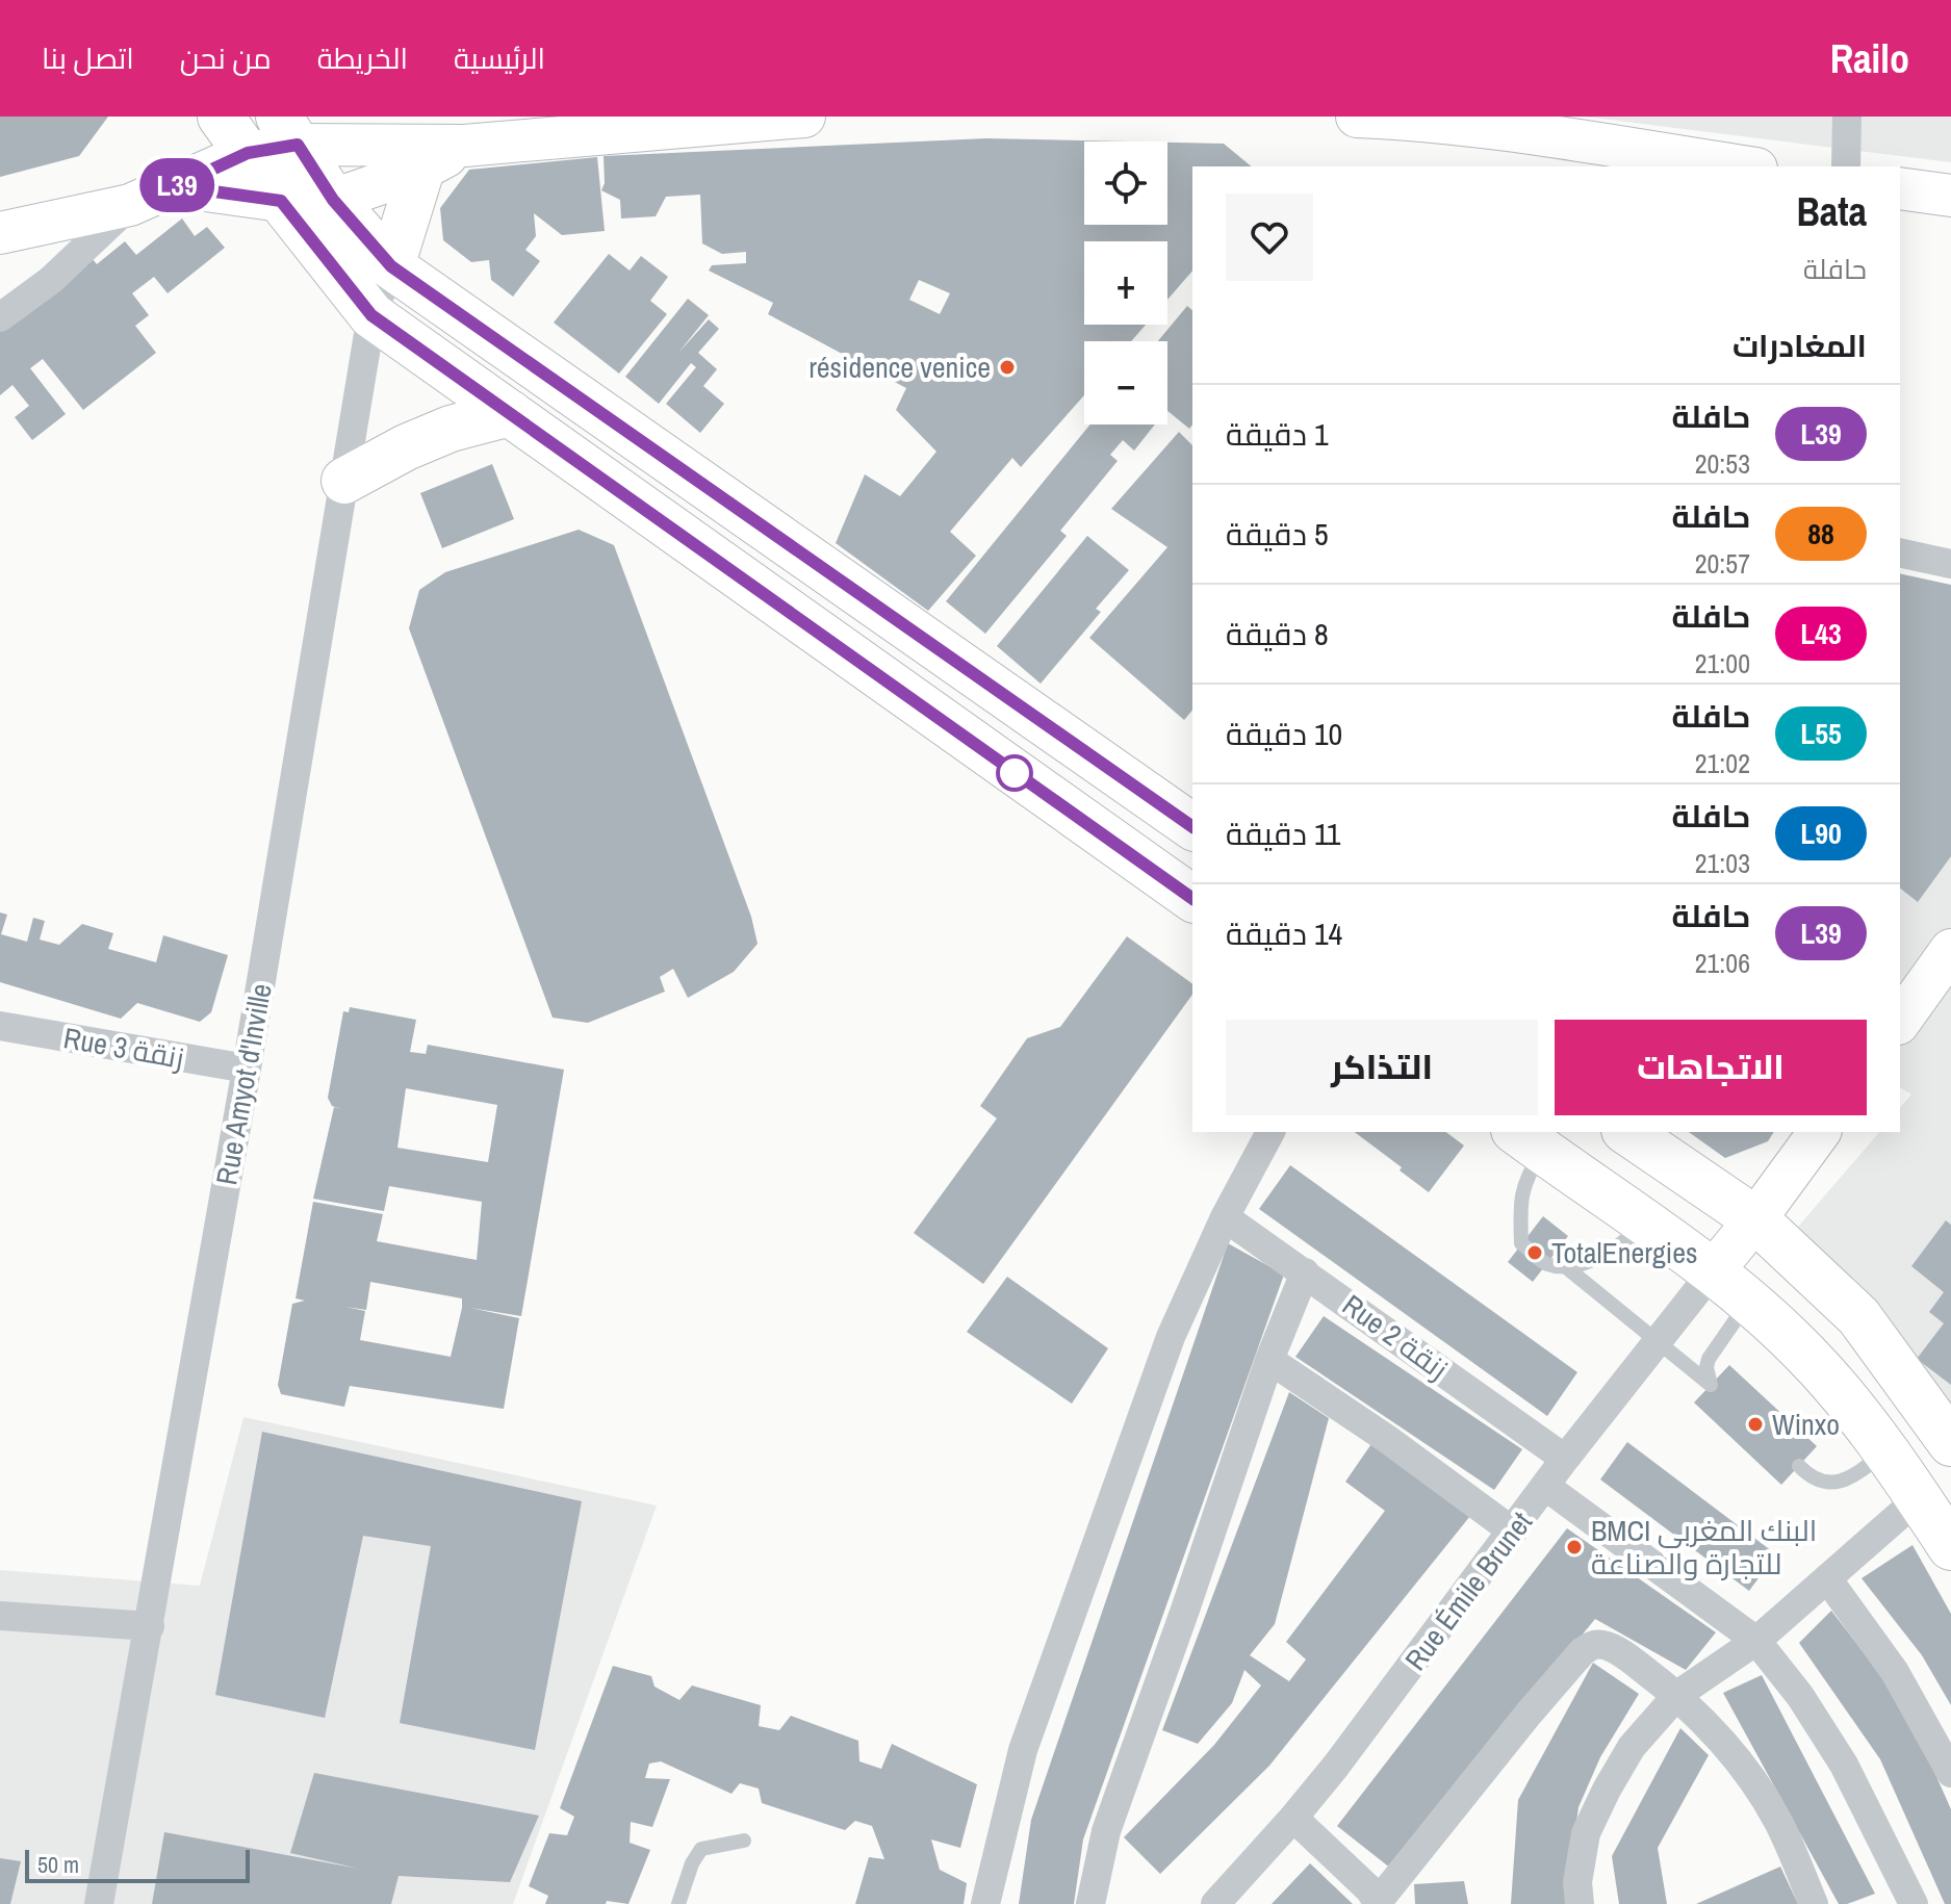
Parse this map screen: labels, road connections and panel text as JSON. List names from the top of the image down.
{
  "streets": {
    "street": [
      "Rue 3 زنقة",
      "Rue Amyot d'Inville",
      "Rue 2 زنقة",
      "Rue Émile Brunet"
    ]
  },
  "crossings": [
    ["Rue 3 زنقة", "Rue Amyot d'Inville"],
    ["Rue 2 زنقة", "Rue Émile Brunet"]
  ],
  "places": [
    "résidence venice",
    "TotalEnergies",
    "Winxo",
    "BMCI البنك المغربي للتجارة والصناعة"
  ],
  "lines": ["bus line L39"],
  "scale_bar": "50 m",
  "page": {
    "header": "Railo",
    "nav": [
      "الرئيسية",
      "الخريطة",
      "من نحن",
      "اتصل بنا"
    ],
    "on_map": "L39",
    "map_buttons": ["+", "−"],
    "heading": [
      ["Bata", "حافلة"],
      "المغادرات"
    ],
    "list": [
      {
        "mark": "L39",
        "name": "حافلة",
        "note": "20:53",
        "value": "1 دقيقة"
      },
      {
        "mark": "88",
        "name": "حافلة",
        "note": "20:57",
        "value": "5 دقيقة"
      },
      {
        "mark": "L43",
        "name": "حافلة",
        "note": "21:00",
        "value": "8 دقيقة"
      },
      {
        "mark": "L55",
        "name": "حافلة",
        "note": "21:02",
        "value": "10 دقيقة"
      },
      {
        "mark": "L90",
        "name": "حافلة",
        "note": "21:03",
        "value": "11 دقيقة"
      },
      {
        "mark": "L39",
        "name": "حافلة",
        "note": "21:06",
        "value": "14 دقيقة"
      }
    ],
    "buttons": ["الاتجاهات", "التذاكر"],
    "scale": "50 m"
  }
}
